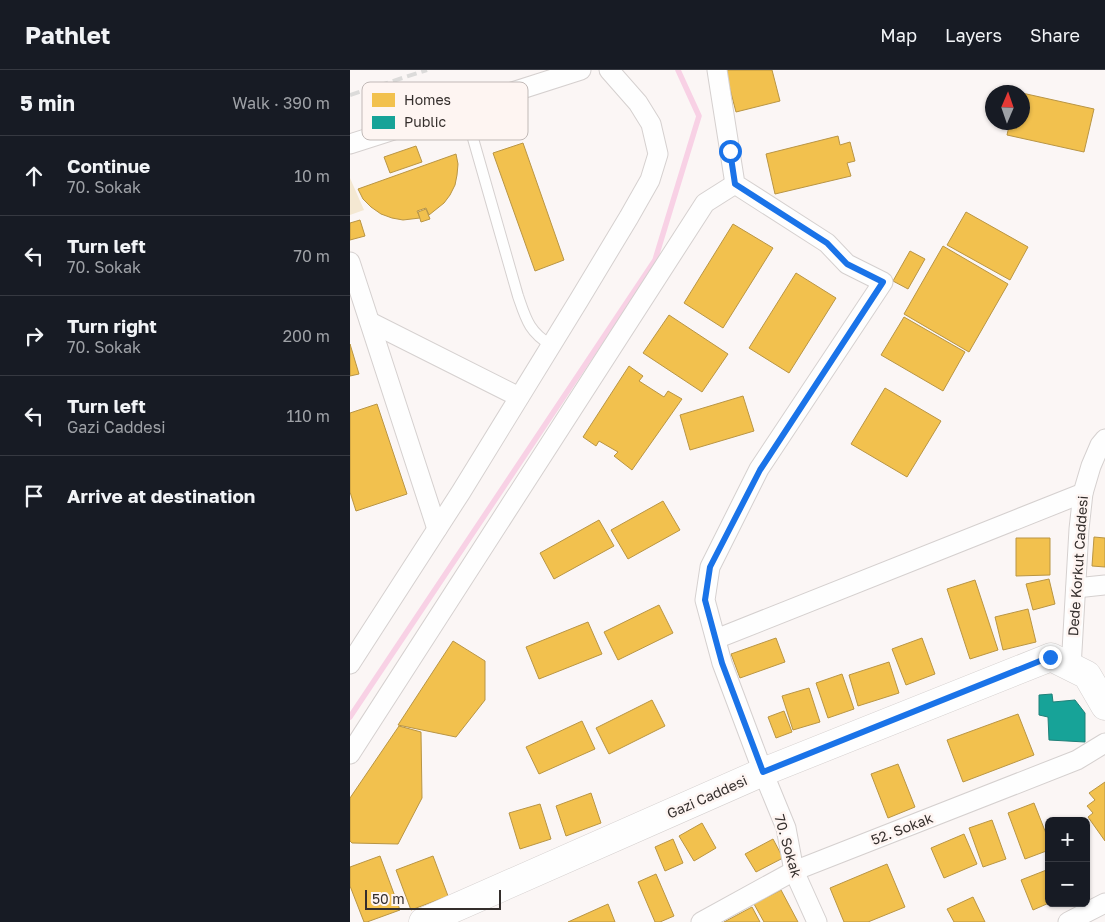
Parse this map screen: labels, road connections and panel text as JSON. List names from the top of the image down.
{
  "streets": {
    "street": [
      "Dede Korkut Caddesi",
      "Gazi Caddesi",
      "52. Sokak",
      "70. Sokak"
    ]
  },
  "crossings": [
    ["Dede Korkut Caddesi", "Gazi Caddesi"],
    ["Gazi Caddesi", "70. Sokak"],
    ["52. Sokak", "70. Sokak"]
  ],
  "legend": ["Homes", "Public"],
  "scale_bar": "50 m",
  "north": "top",
  "page": {
    "header": "Pathlet",
    "nav": ["Map", "Layers", "Share"],
    "heading": ["5 min", "Walk · 390 m"],
    "list": [
      ["Continue", "70. Sokak", "10 m"],
      ["Turn left", "70. Sokak", "70 m"],
      ["Turn right", "70. Sokak", "200 m"],
      ["Turn left", "Gazi Caddesi", "110 m"],
      "Arrive at destination"
    ],
    "map_buttons": ["+", "−"],
    "scale": "50 m"
  }
}
